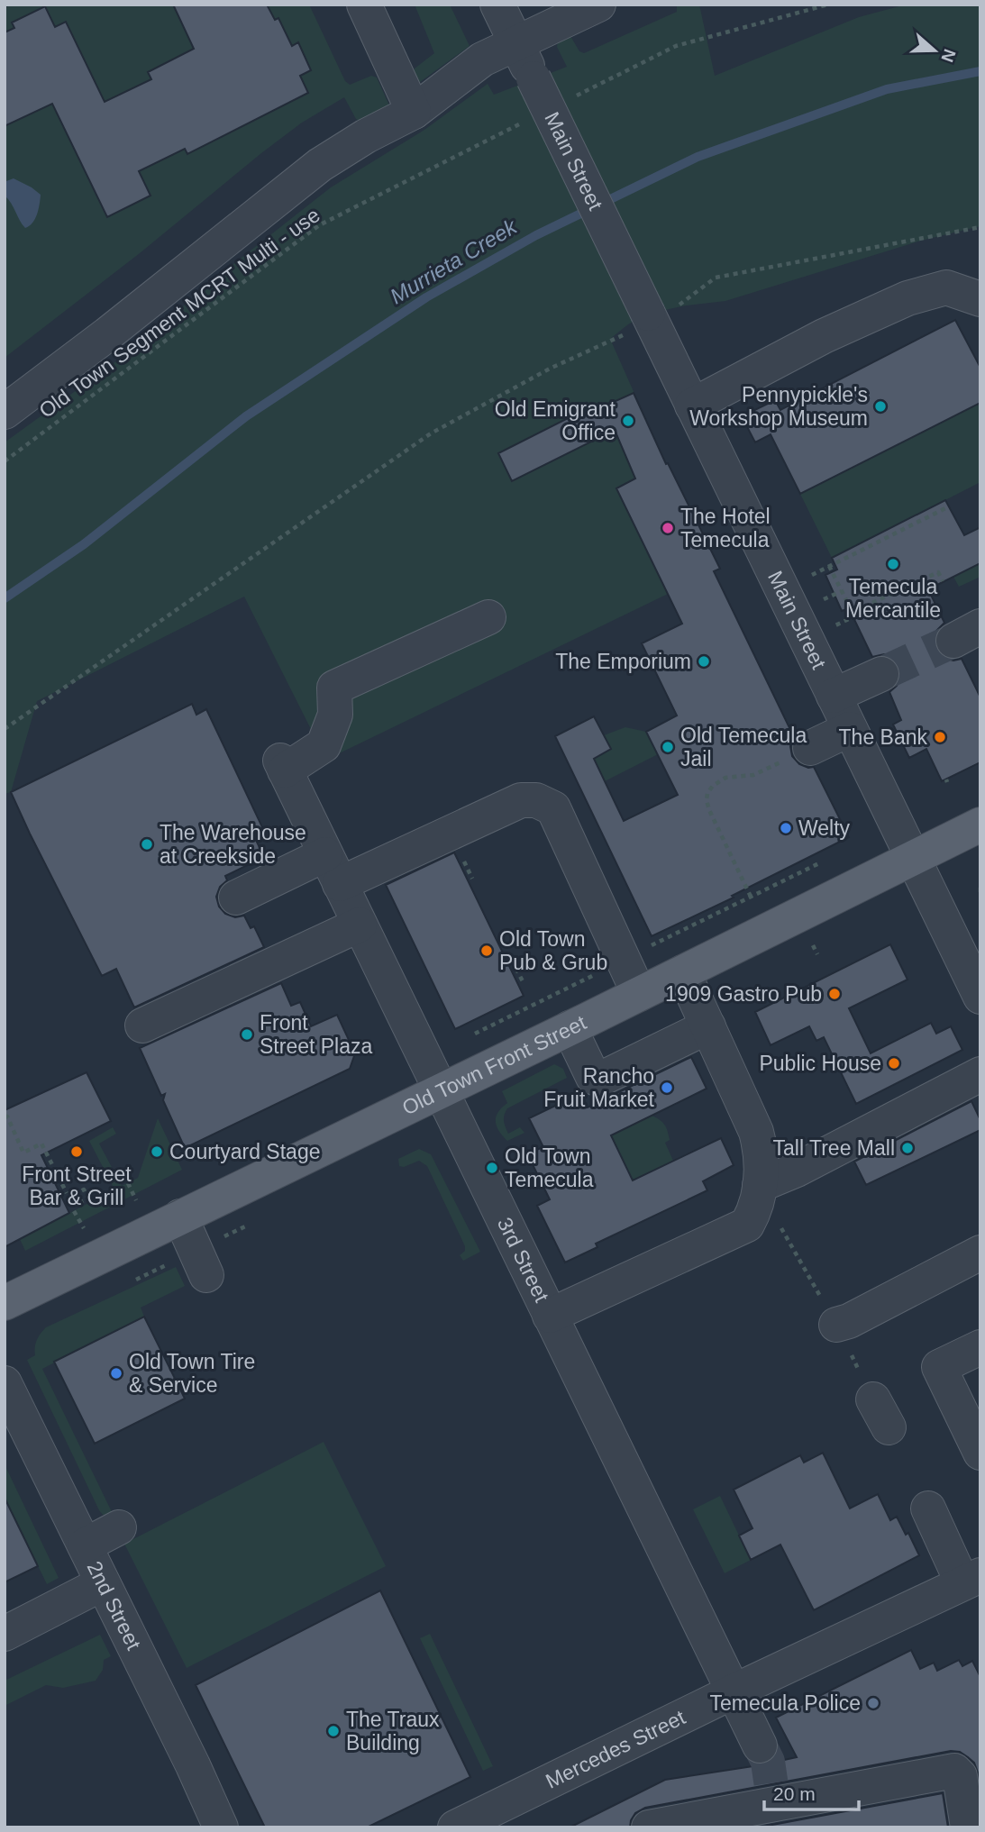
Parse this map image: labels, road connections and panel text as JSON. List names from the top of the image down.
{
  "streets": {
    "main road": ["Old Town Front Street"],
    "street": [
      "Main Street",
      "3rd Street",
      "2nd Street",
      "Mercedes Street"
    ],
    "path": ["Old Town Segment MCRT Multi - use"]
  },
  "crossings": [
    ["Main Street", "Old Town Front Street"],
    ["Old Town Front Street", "3rd Street"],
    ["3rd Street", "Mercedes Street"]
  ],
  "water": ["Murrieta Creek"],
  "places": [
    "Pennypickle's Workshop Museum",
    "Old Emigrant Office",
    "The Hotel Temecula",
    "Temecula Mercantile",
    "The Emporium",
    "The Bank",
    "Old Temecula Jail",
    "Welty",
    "The Warehouse at Creekside",
    "Old Town Pub & Grub",
    "1909 Gastro Pub",
    "Front Street Plaza",
    "Public House",
    "Rancho Fruit Market",
    "Tall Tree Mall",
    "Front Street Bar & Grill",
    "Courtyard Stage",
    "Old Town Temecula",
    "Old Town Tire & Service",
    "Temecula Police",
    "The Traux Building"
  ],
  "scale_bar": "20 m",
  "north": "right"
}
